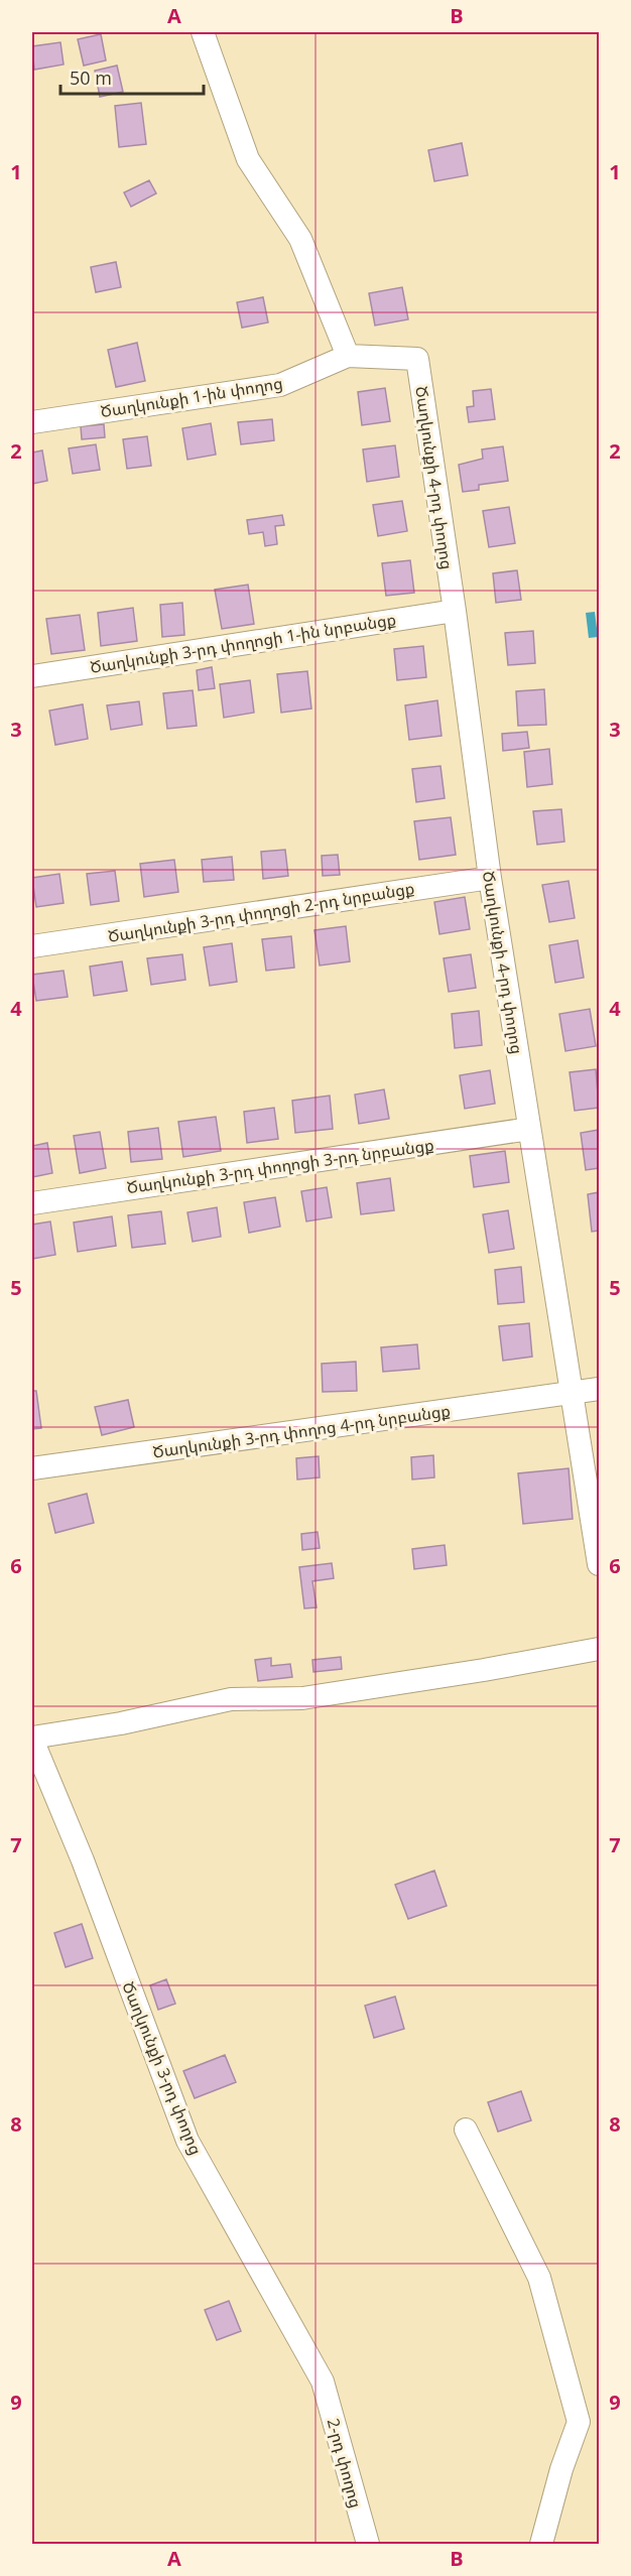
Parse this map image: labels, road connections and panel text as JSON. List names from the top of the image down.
{
  "streets": {
    "street": [
      "Ծաղկունքի 1-ին փողոց",
      "Ծաղկունքի 4-րդ փողոց",
      "Ծաղկունքի 3-րդ փողոցի 1-ին նրբանցք",
      "Ծաղկունքի 3-րդ փողոցի 2-րդ նրբանցք",
      "Ծաղկունքի 3-րդ փողոցի 3-րդ նրբանցք",
      "Ծաղկունքի 3-րդ փողոց 4-րդ նրբանցք",
      "Ծաղկունքի 3-րդ փողոց",
      "2-րդ փողոց"
    ]
  },
  "crossings": [
    ["Ծաղկունքի 1-ին փողոց", "Ծաղկունքի 4-րդ փողոց"],
    ["Ծաղկունքի 4-րդ փողոց", "Ծաղկունքի 3-րդ փողոցի 1-ին նրբանցք"],
    ["Ծաղկունքի 4-րդ փողոց", "Ծաղկունքի 3-րդ փողոցի 2-րդ նրբանցք"],
    ["Ծաղկունքի 4-րդ փողոց", "Ծաղկունքի 3-րդ փողոցի 3-րդ նրբանցք"],
    ["Ծաղկունքի 4-րդ փողոց", "Ծաղկունքի 3-րդ փողոց 4-րդ նրբանցք"],
    ["Ծաղկունքի 3-րդ փողոց", "2-րդ փողոց"]
  ],
  "scale_bar": "50 m",
  "grid": {
    "columns": ["A", "B"],
    "rows": [
      "1",
      "2",
      "3",
      "4",
      "5",
      "6",
      "7",
      "8",
      "9"
    ]
  }
}
